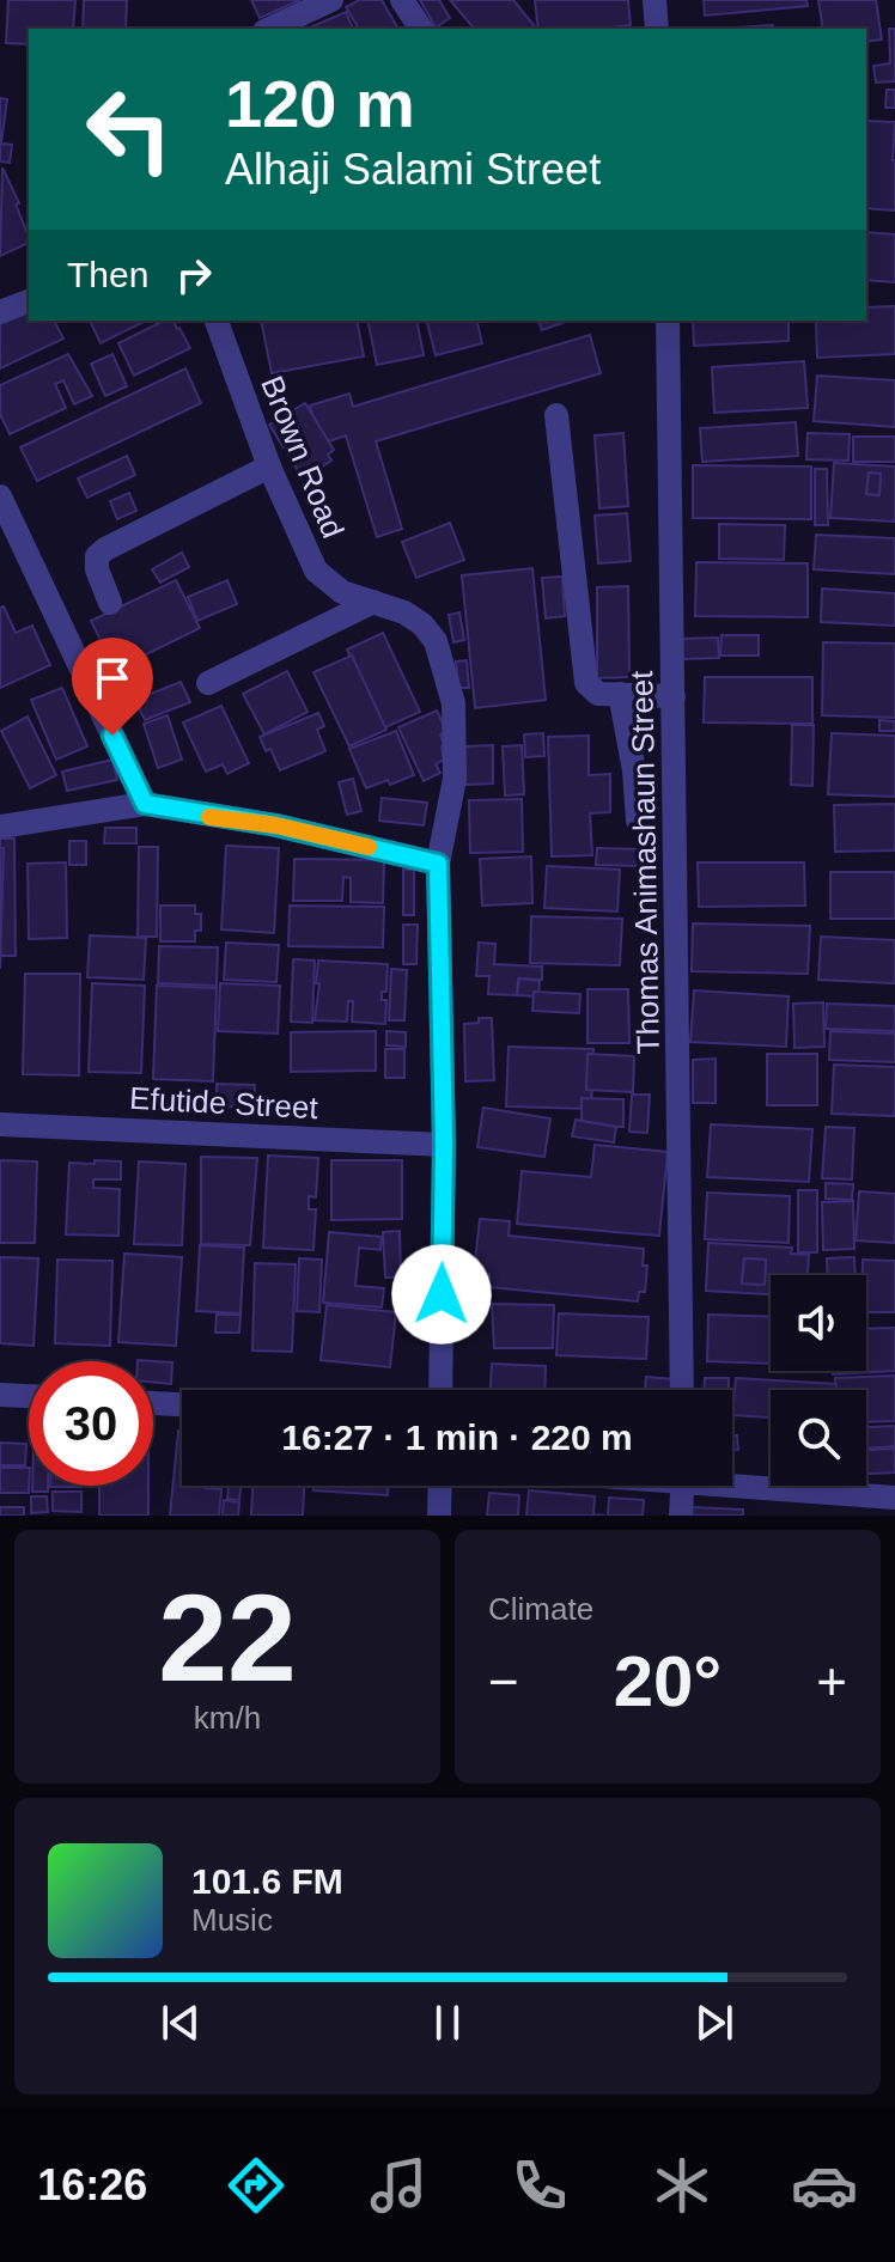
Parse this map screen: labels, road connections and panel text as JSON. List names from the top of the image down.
{
  "streets": {
    "street": ["Brown Road", "Thomas Animashaun Street", "Efutide Street"]
  },
  "crossings": [
    ["Brown Road", "Efutide Street"]
  ],
  "page": {
    "turn": ["120 m", "Alhaji Salami Street"],
    "then": "Then",
    "limit": "30",
    "trip": "16:27 · 1 min · 220 m",
    "tile": [
      ["22", "km/h"],
      "Climate"
    ],
    "heat": ["−", "20°", "+"],
    "song": ["101.6 FM", "Music"],
    "tabs": "16:26"
  }
}
